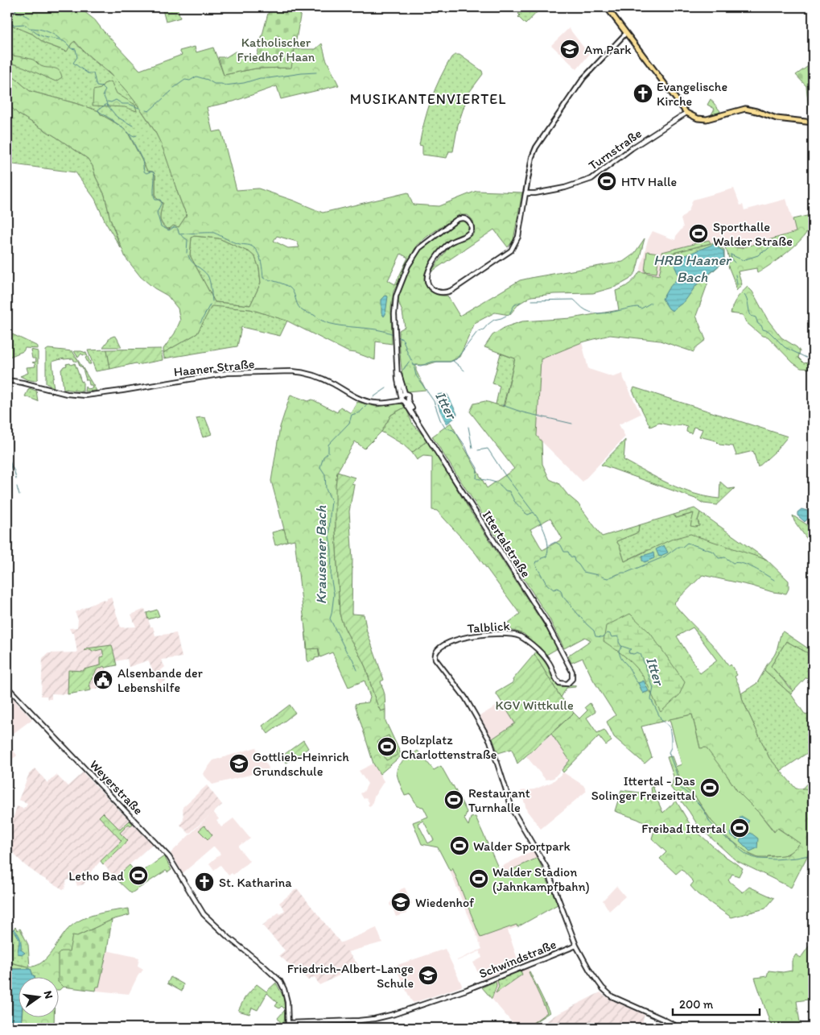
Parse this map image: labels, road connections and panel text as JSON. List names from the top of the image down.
{
  "streets": {
    "main road": [
      "Turnstraße",
      "Haaner Straße",
      "Ittertalstraße",
      "Talblick",
      "Weyerstraße",
      "Schwindstraße"
    ]
  },
  "crossings": [
    ["Turnstraße", "Ittertalstraße"],
    ["Haaner Straße", "Ittertalstraße"],
    ["Ittertalstraße", "Talblick"],
    ["Talblick", "Schwindstraße"],
    ["Weyerstraße", "Schwindstraße"]
  ],
  "districts": ["MUSIKANTENVIERTEL"],
  "water": ["HRB Haaner Bach", "Itter", "Krausener Bach"],
  "parks": ["Katholischer Friedhof Haan", "KGV Wittkulle"],
  "places": {
    "school or university": [
      "Am Park",
      "Gottlieb-Heinrich Grundschule",
      "Wiedenhof",
      "Friedrich-Albert-Lange Schule"
    ],
    "church": ["Evangelische Kirche", "St. Katharina"],
    "sports": [
      "HTV Halle",
      "Sporthalle Walder Straße",
      "Bolzplatz Charlottenstraße",
      "Ittertal - Das Solinger Freizeittal",
      "Restaurant Turnhalle",
      "Freibad Ittertal",
      "Walder Sportpark",
      "Letho Bad",
      "Walder Stadion (Jahnkampfbahn)"
    ],
    "public building": ["Alsenbande der Lebenshilfe"]
  },
  "scale_bar": "200 m",
  "north": "right"
}
